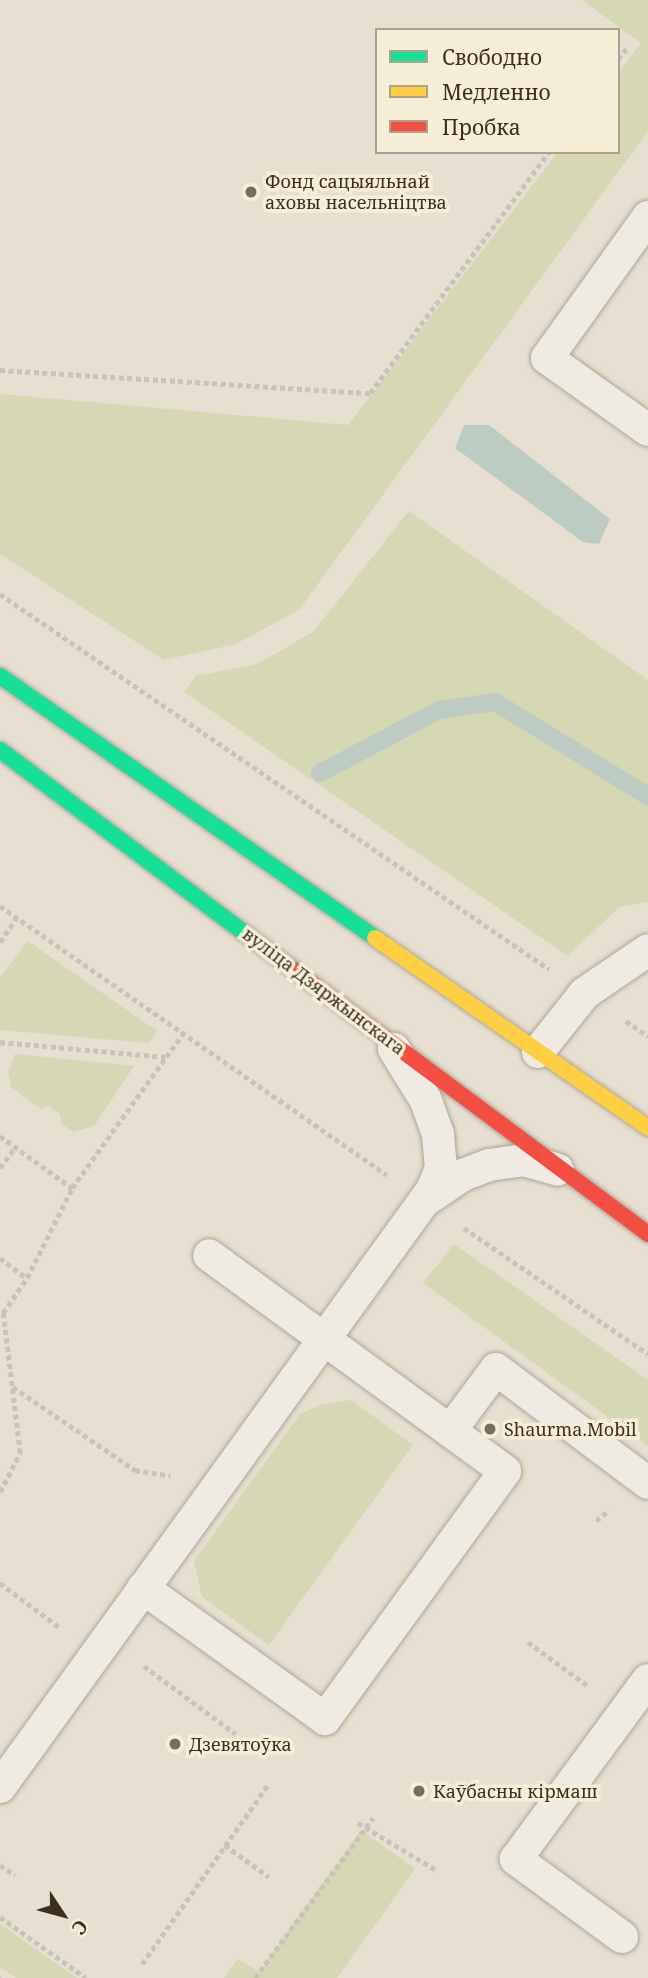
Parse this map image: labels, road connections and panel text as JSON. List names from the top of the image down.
{
  "streets": {
    "main road": ["вуліца Дзяржынскага"]
  },
  "places": [
    "Фонд сацыяльнай аховы насельніцтва",
    "Shaurma.Mobil",
    "Дзевятоўка",
    "Каўбасны кірмаш"
  ],
  "legend": ["Свободно", "Медленно", "Пробка"],
  "north": "bottom right"
}
